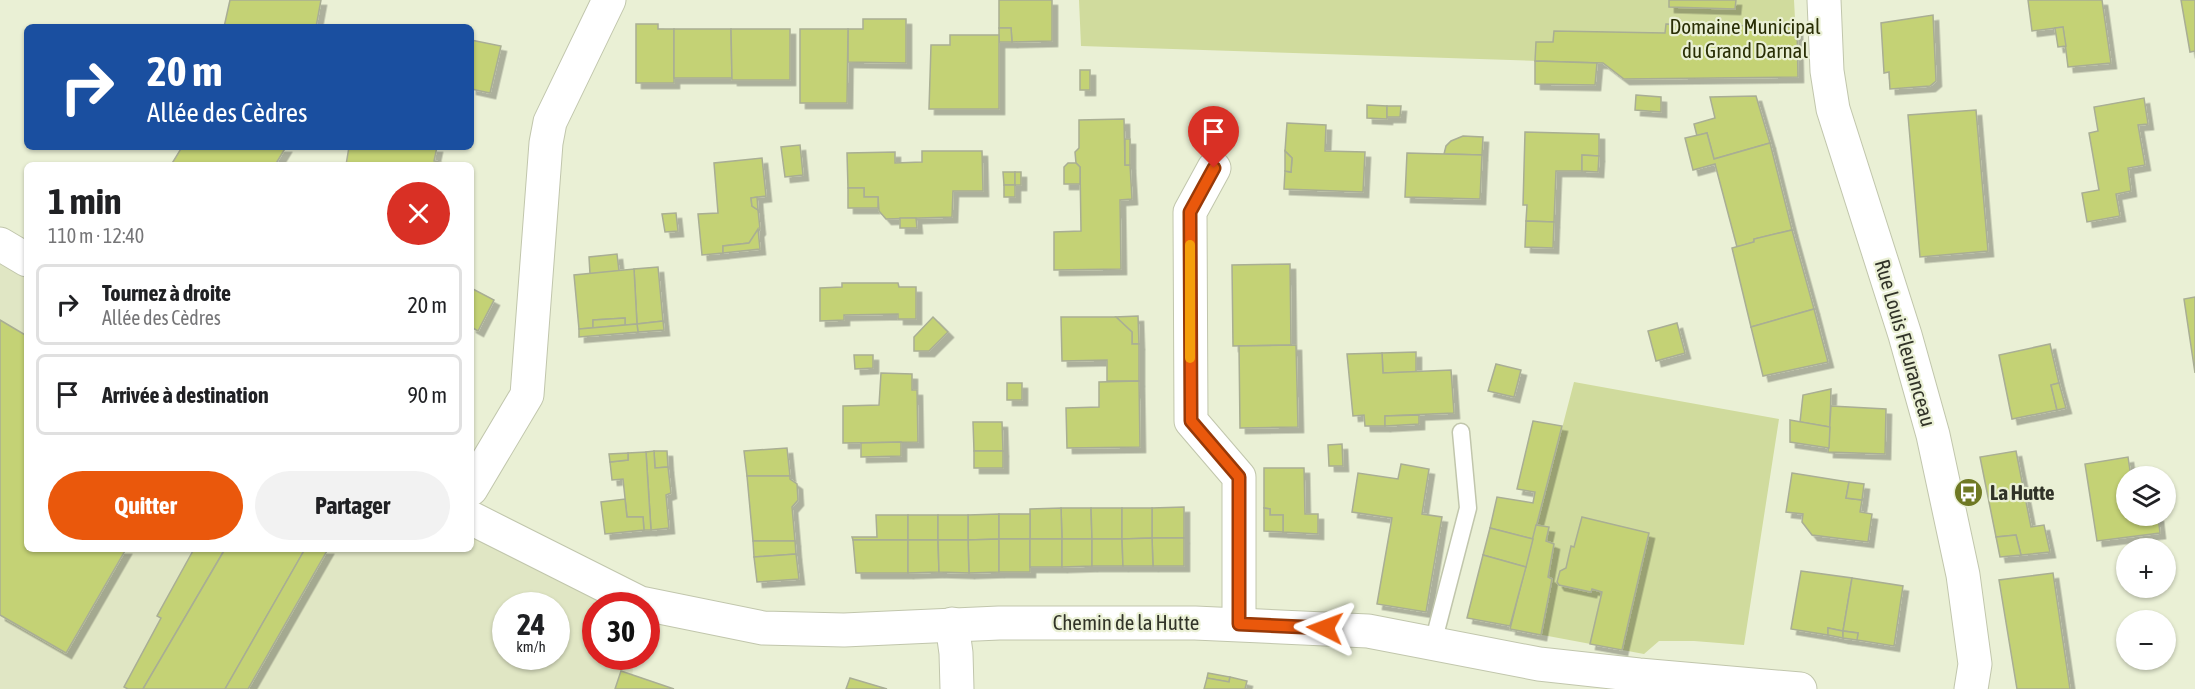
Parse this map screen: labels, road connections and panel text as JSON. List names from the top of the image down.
{
  "streets": {
    "street": ["Rue Louis Fleuranceau", "Chemin de la Hutte"]
  },
  "parks": ["Domaine Municipal du Grand Darnal"],
  "places": {
    "bus stop": ["La Hutte"]
  },
  "page": {
    "turn": ["20 m", "Allée des Cèdres"],
    "heading": ["1 min", "110 m · 12:40"],
    "list": [
      {
        "name": "Tournez à droite",
        "note": "Allée des Cèdres",
        "value": "20 m"
      },
      {
        "name": "Arrivée à destination",
        "value": "90 m"
      }
    ],
    "buttons": ["Quitter", "Partager"],
    "map_buttons": ["+", "−"],
    "speed": "24 km/h",
    "limit": "30"
  }
}
